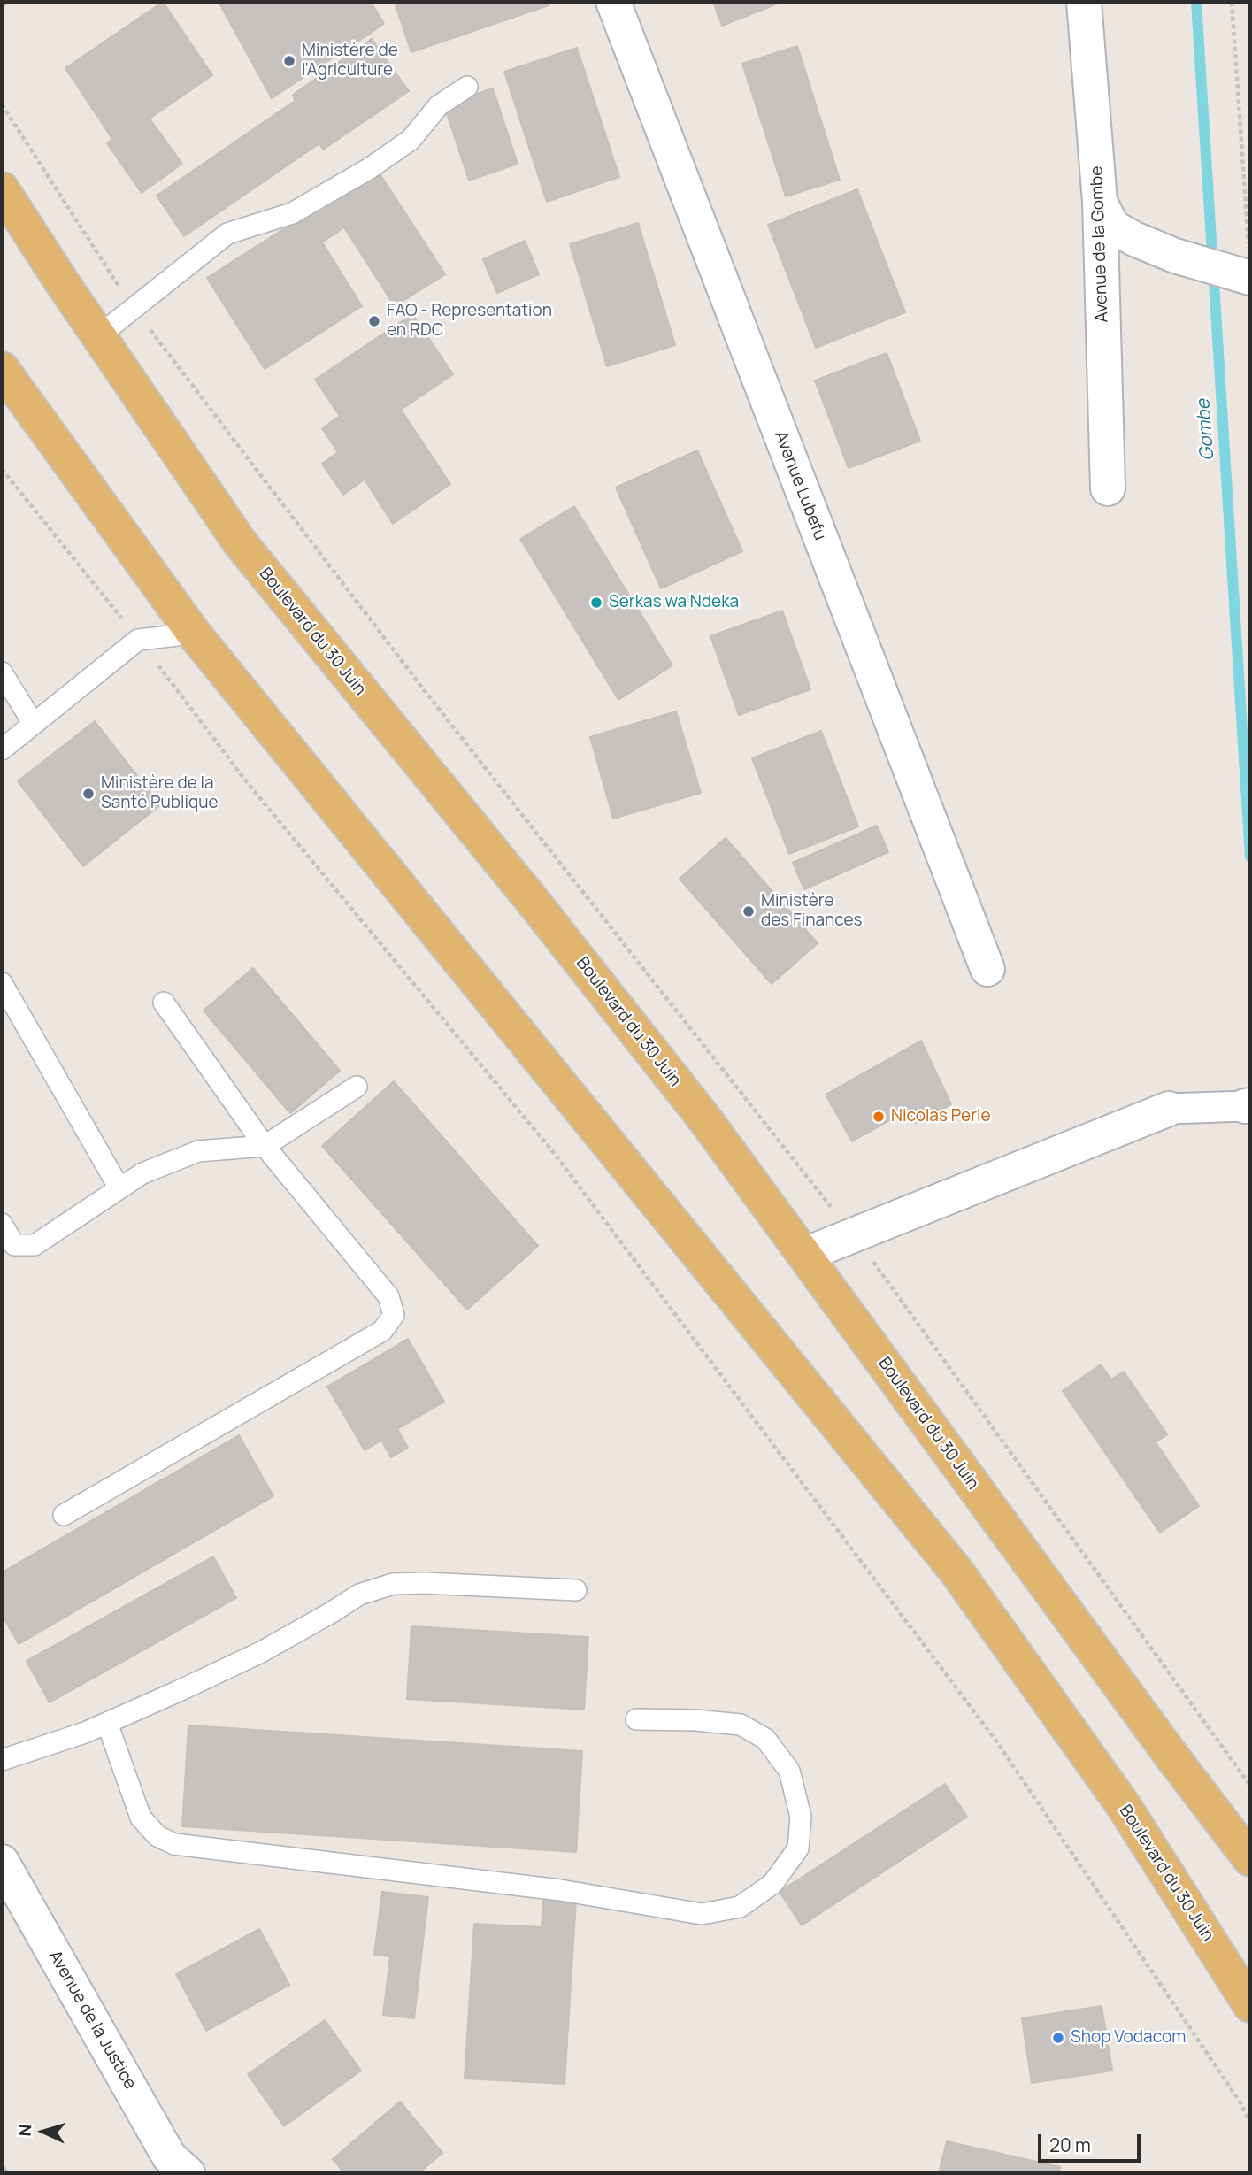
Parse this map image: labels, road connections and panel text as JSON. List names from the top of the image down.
{
  "streets": {
    "main road": ["Boulevard du 30 Juin"],
    "street": ["Avenue de la Gombe", "Avenue Lubefu", "Avenue de la Justice"]
  },
  "water": ["Gombe"],
  "places": [
    "Ministère de l'Agriculture",
    "FAO - Representation en RDC",
    "Serkas wa Ndeka",
    "Ministère de la Santé Publique",
    "Ministère des Finances",
    "Nicolas Perle",
    "Shop Vodacom"
  ],
  "scale_bar": "20 m",
  "north": "left"
}
